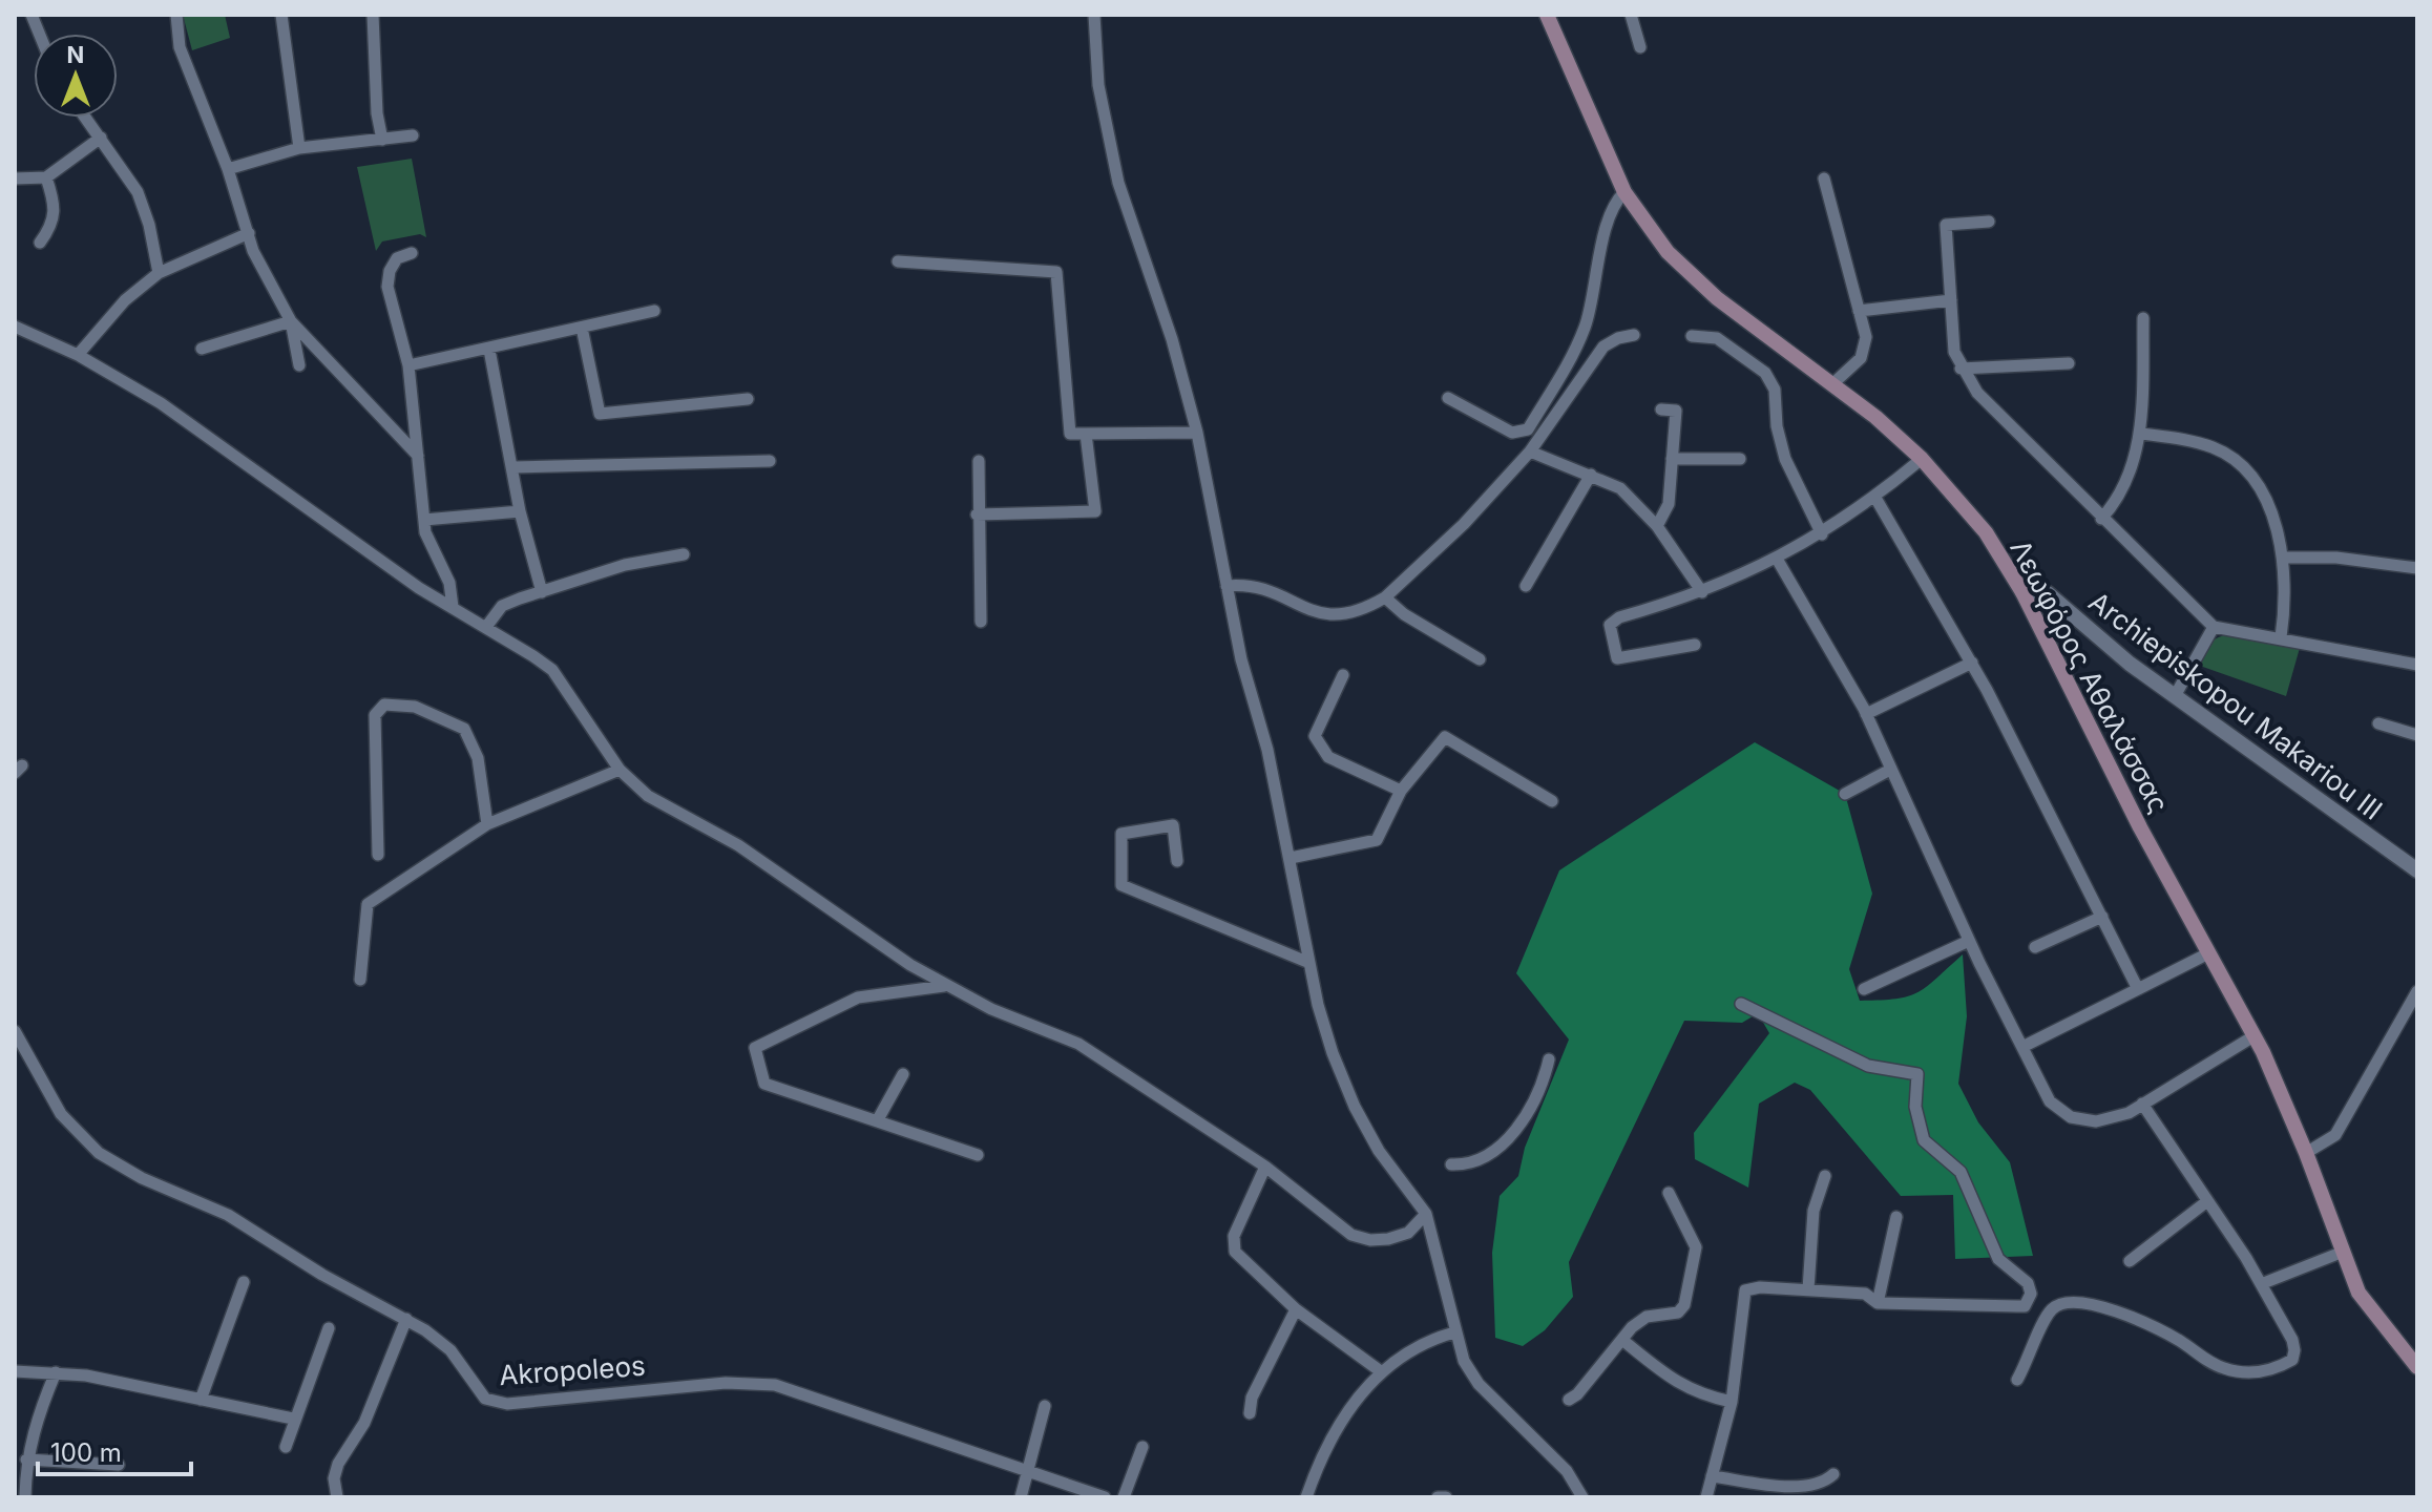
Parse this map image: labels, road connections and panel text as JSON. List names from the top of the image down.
{
  "streets": {
    "main road": ["Λεωφόρος Αθαλάσσας"],
    "street": ["Archiepiskopou Makariou III", "Akropoleos"]
  },
  "crossings": [
    ["Λεωφόρος Αθαλάσσας", "Archiepiskopou Makariou III"]
  ],
  "scale_bar": "100 m",
  "north": "top"
}
